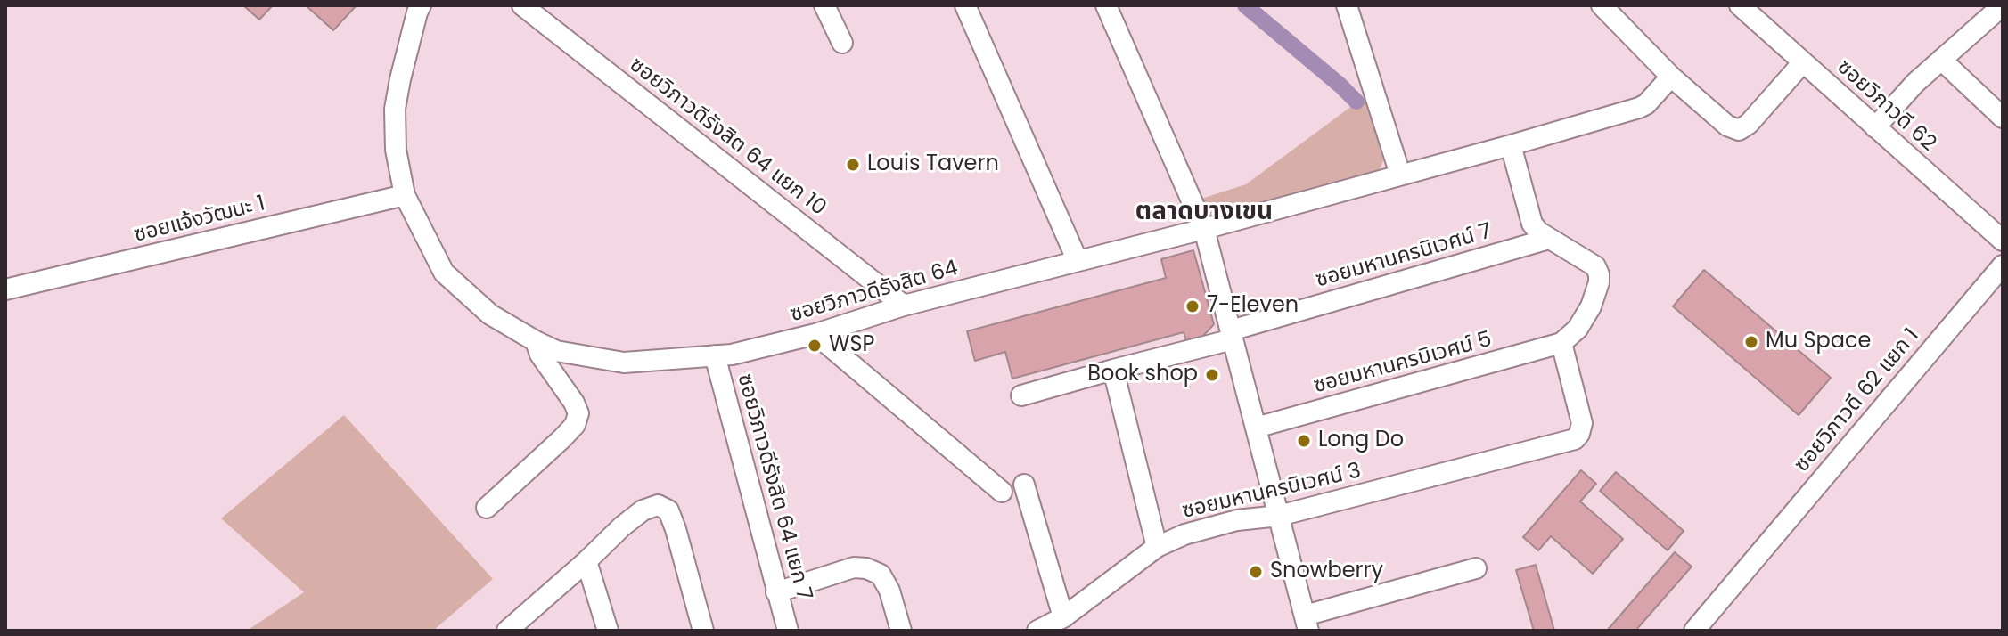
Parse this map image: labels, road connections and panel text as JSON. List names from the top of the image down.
{
  "streets": {
    "street": [
      "ซอยวิภาวดี 62",
      "ซอยวิภาวดีรังสิต 64 แยก 10",
      "ซอยแจ้งวัฒนะ 1",
      "ซอยมหานครนิเวศน์ 7",
      "ซอยวิภาวดีรังสิต 64",
      "ซอยมหานครนิเวศน์ 5",
      "ซอยวิภาวดี 62 แยก 1",
      "ซอยวิภาวดีรังสิต 64 แยก 7",
      "ซอยมหานครนิเวศน์ 3"
    ]
  },
  "crossings": [
    ["ซอยวิภาวดีรังสิต 64 แยก 10", "ซอยวิภาวดีรังสิต 64"],
    ["ซอยแจ้งวัฒนะ 1", "ซอยวิภาวดีรังสิต 64"],
    ["ซอยวิภาวดีรังสิต 64", "ซอยวิภาวดีรังสิต 64 แยก 7"],
    ["ซอยมหานครนิเวศน์ 5", "ซอยมหานครนิเวศน์ 3"]
  ],
  "districts": ["ตลาดบางเขน"],
  "places": [
    "Louis Tavern",
    "7-Eleven",
    "Mu Space",
    "WSP",
    "Book shop",
    "Long Do",
    "Snowberry"
  ]
}
